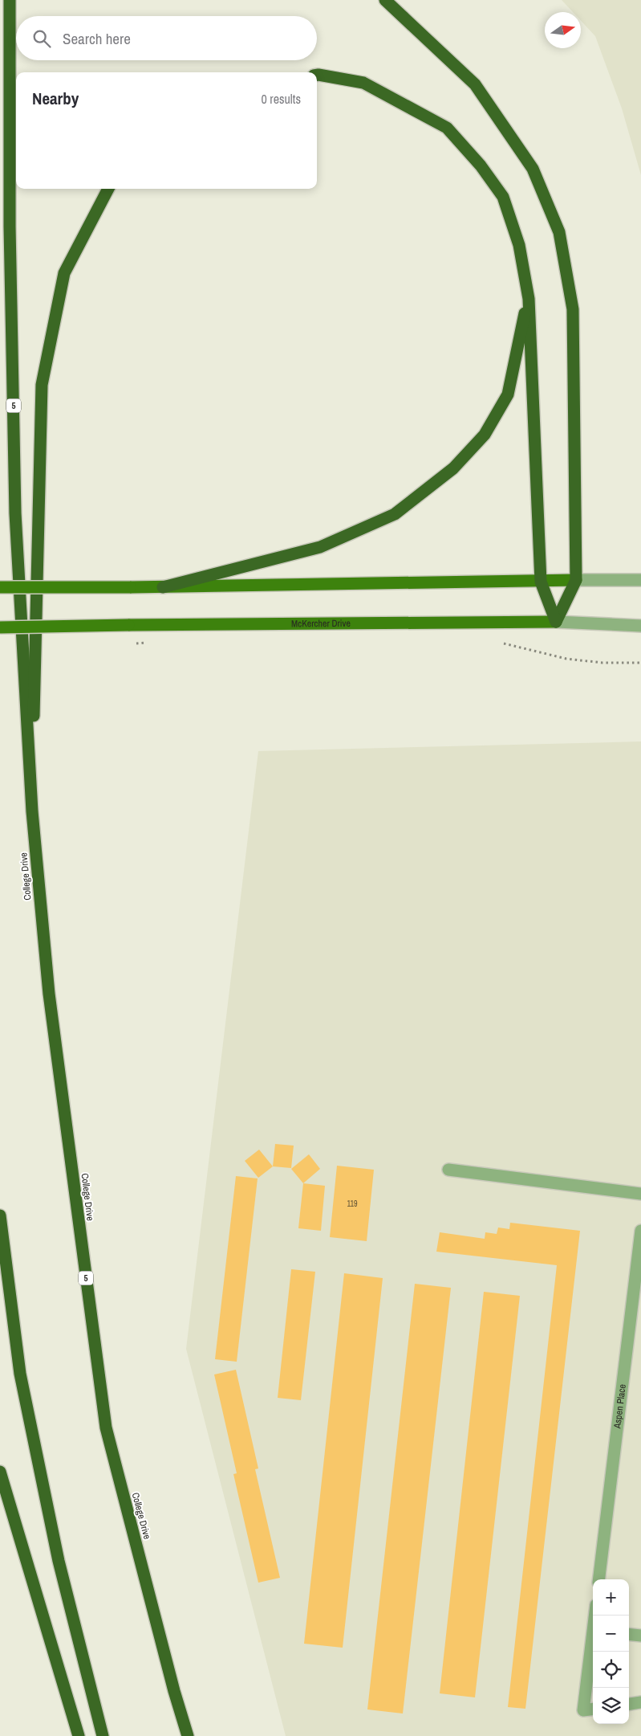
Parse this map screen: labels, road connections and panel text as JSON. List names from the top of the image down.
{
  "streets": {
    "highway": ["5", "College Drive"],
    "main road": ["McKercher Drive"],
    "street": ["Aspen Place"]
  },
  "house_numbers": ["119"],
  "north": "right",
  "page": {
    "search": "Search here",
    "heading": ["Nearby", "0 results"],
    "map_buttons": ["+", "−"]
  }
}
